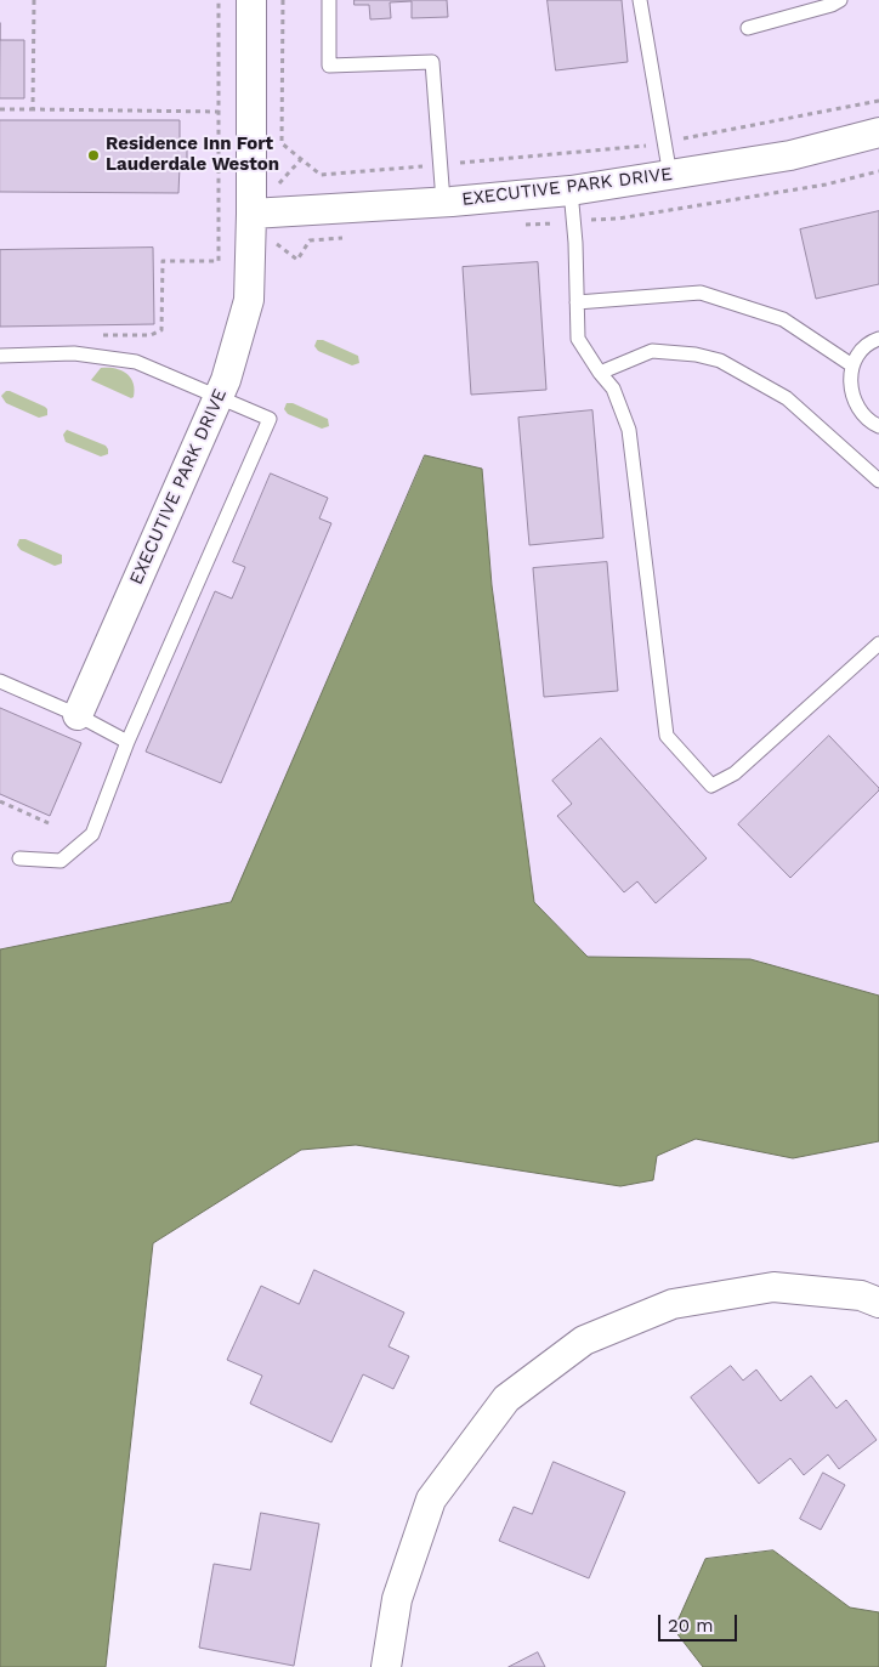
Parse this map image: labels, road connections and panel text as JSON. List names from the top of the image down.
{
  "streets": {
    "street": ["EXECUTIVE PARK DRIVE"]
  },
  "places": ["Residence Inn Fort Lauderdale Weston"],
  "scale_bar": "20 m"
}
